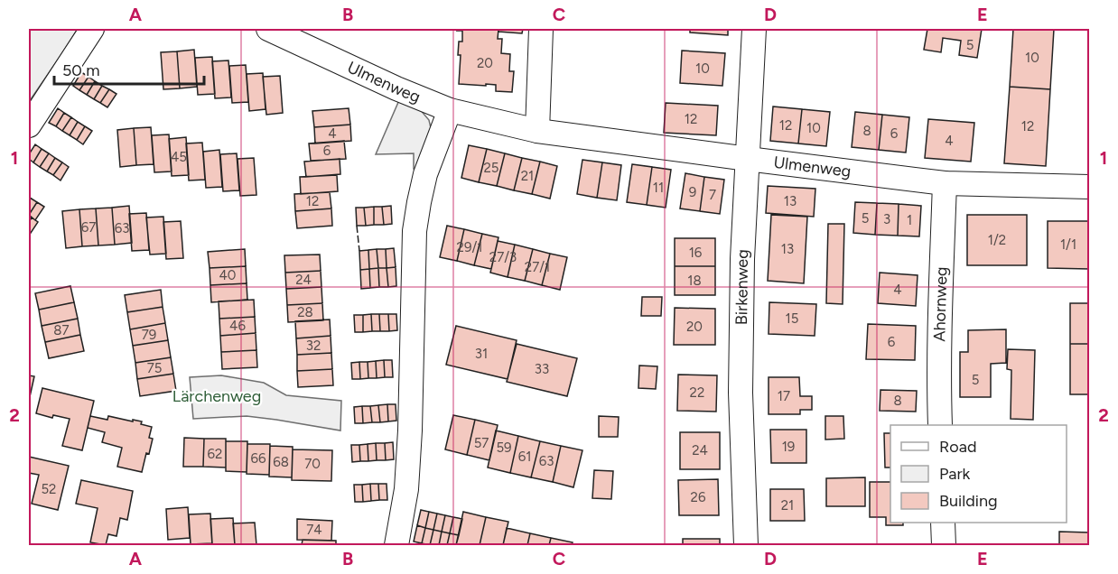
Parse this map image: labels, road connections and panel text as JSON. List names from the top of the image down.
{
  "streets": {
    "street": ["Ulmenweg", "Birkenweg", "Ahornweg"]
  },
  "crossings": [
    ["Ulmenweg", "Birkenweg"],
    ["Ulmenweg", "Ahornweg"]
  ],
  "parks": ["Lärchenweg"],
  "house_numbers": [
    "5",
    "10",
    "20",
    "10",
    "12",
    "12",
    "12",
    "10",
    "8",
    "4",
    "6",
    "4",
    "6",
    "45",
    "25",
    "21",
    "11",
    "9",
    "7",
    "12",
    "13",
    "5",
    "3",
    "1",
    "67",
    "63",
    "1/2",
    "1/1",
    "29/1",
    "13",
    "16",
    "27/3",
    "27/1",
    "40",
    "24",
    "18",
    "4",
    "28",
    "15",
    "46",
    "20",
    "87",
    "79",
    "6",
    "32",
    "31",
    "75",
    "33",
    "5",
    "22",
    "17",
    "8",
    "57",
    "19",
    "59",
    "24",
    "62",
    "61",
    "66",
    "63",
    "68",
    "70",
    "52",
    "26",
    "21",
    "74"
  ],
  "legend": ["Road", "Park", "Building"],
  "scale_bar": "50 m",
  "grid": {
    "columns": [
      "A",
      "B",
      "C",
      "D",
      "E"
    ],
    "rows": ["1", "2"]
  }
}
